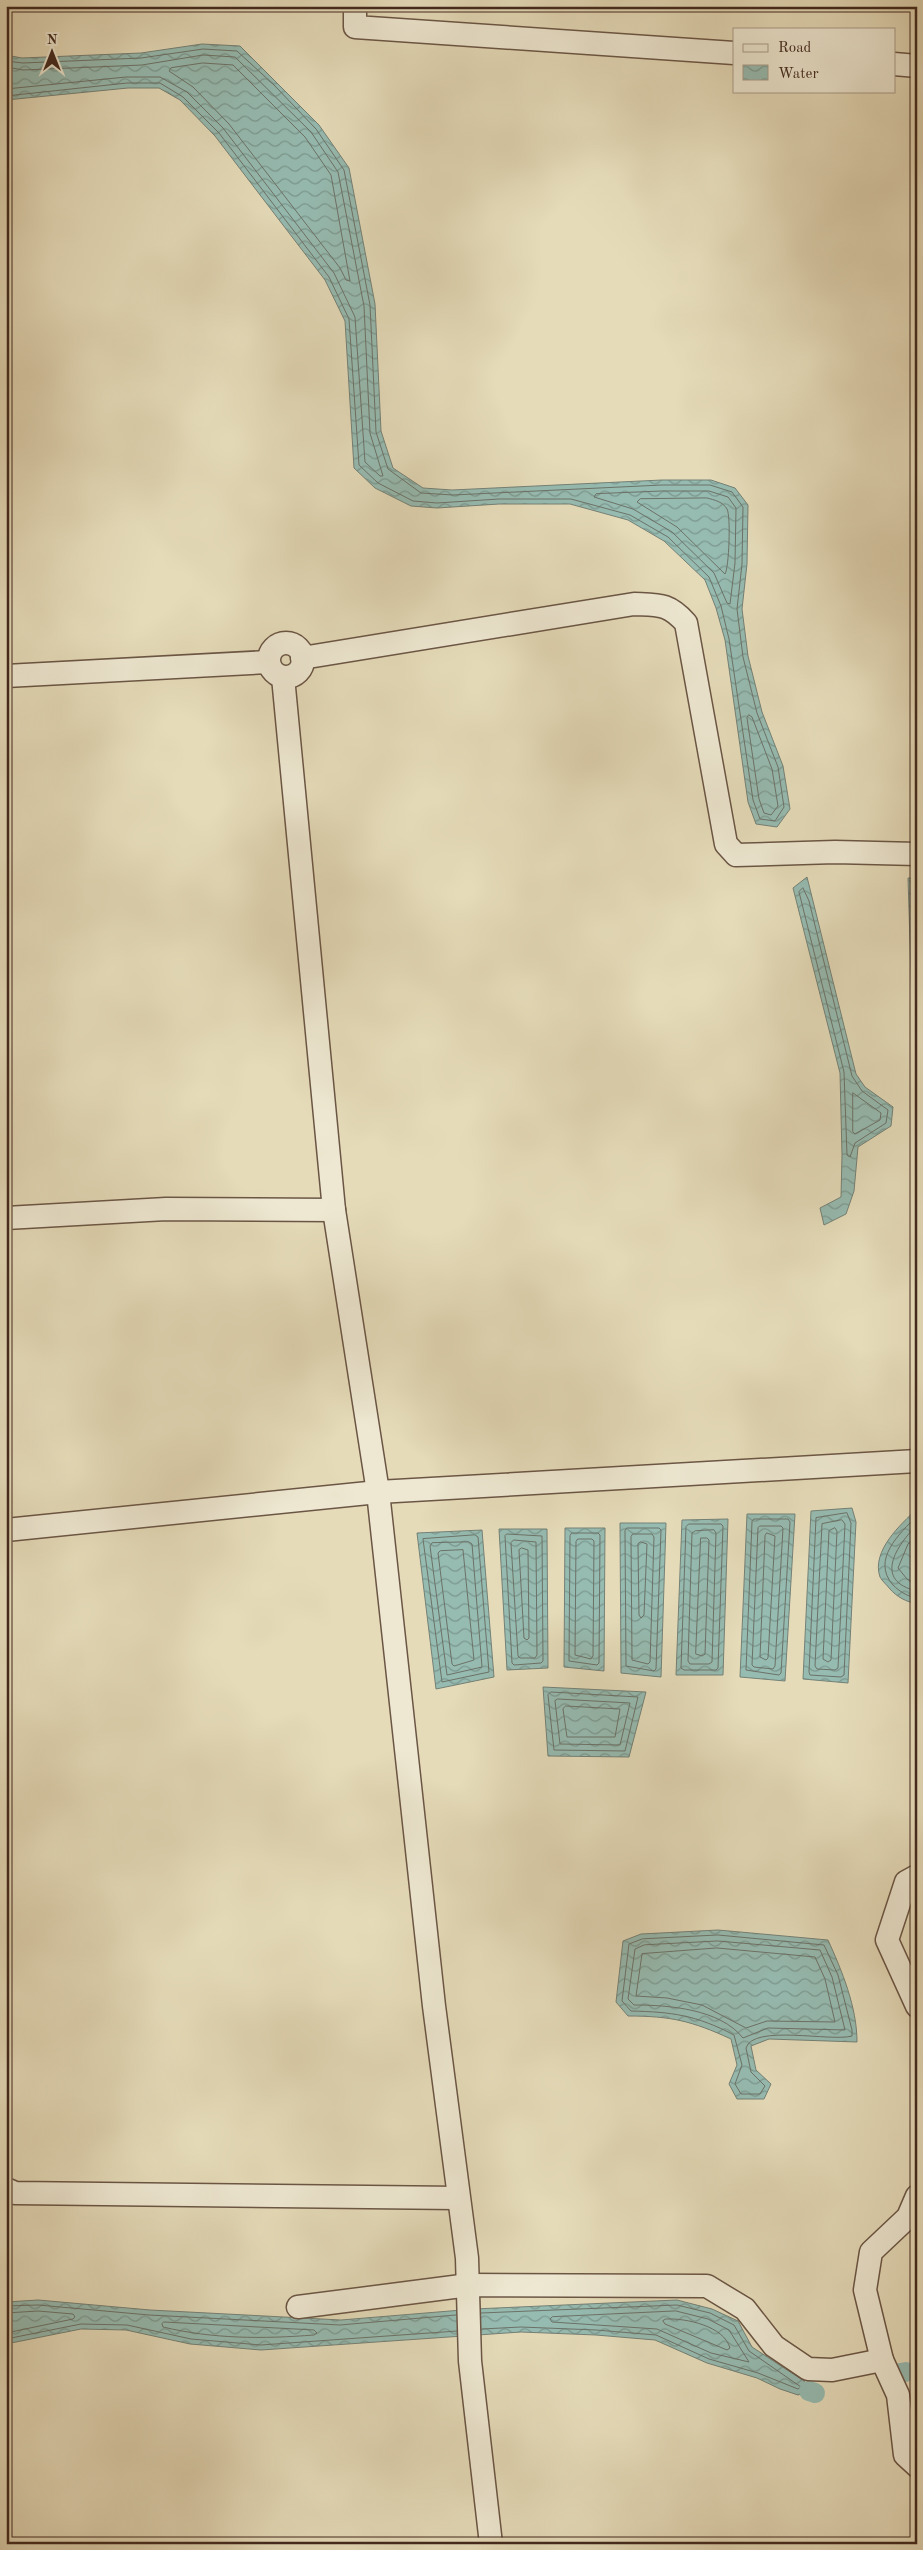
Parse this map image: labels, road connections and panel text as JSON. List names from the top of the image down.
{
  "legend": ["Road", "Water"],
  "north": "top"
}
